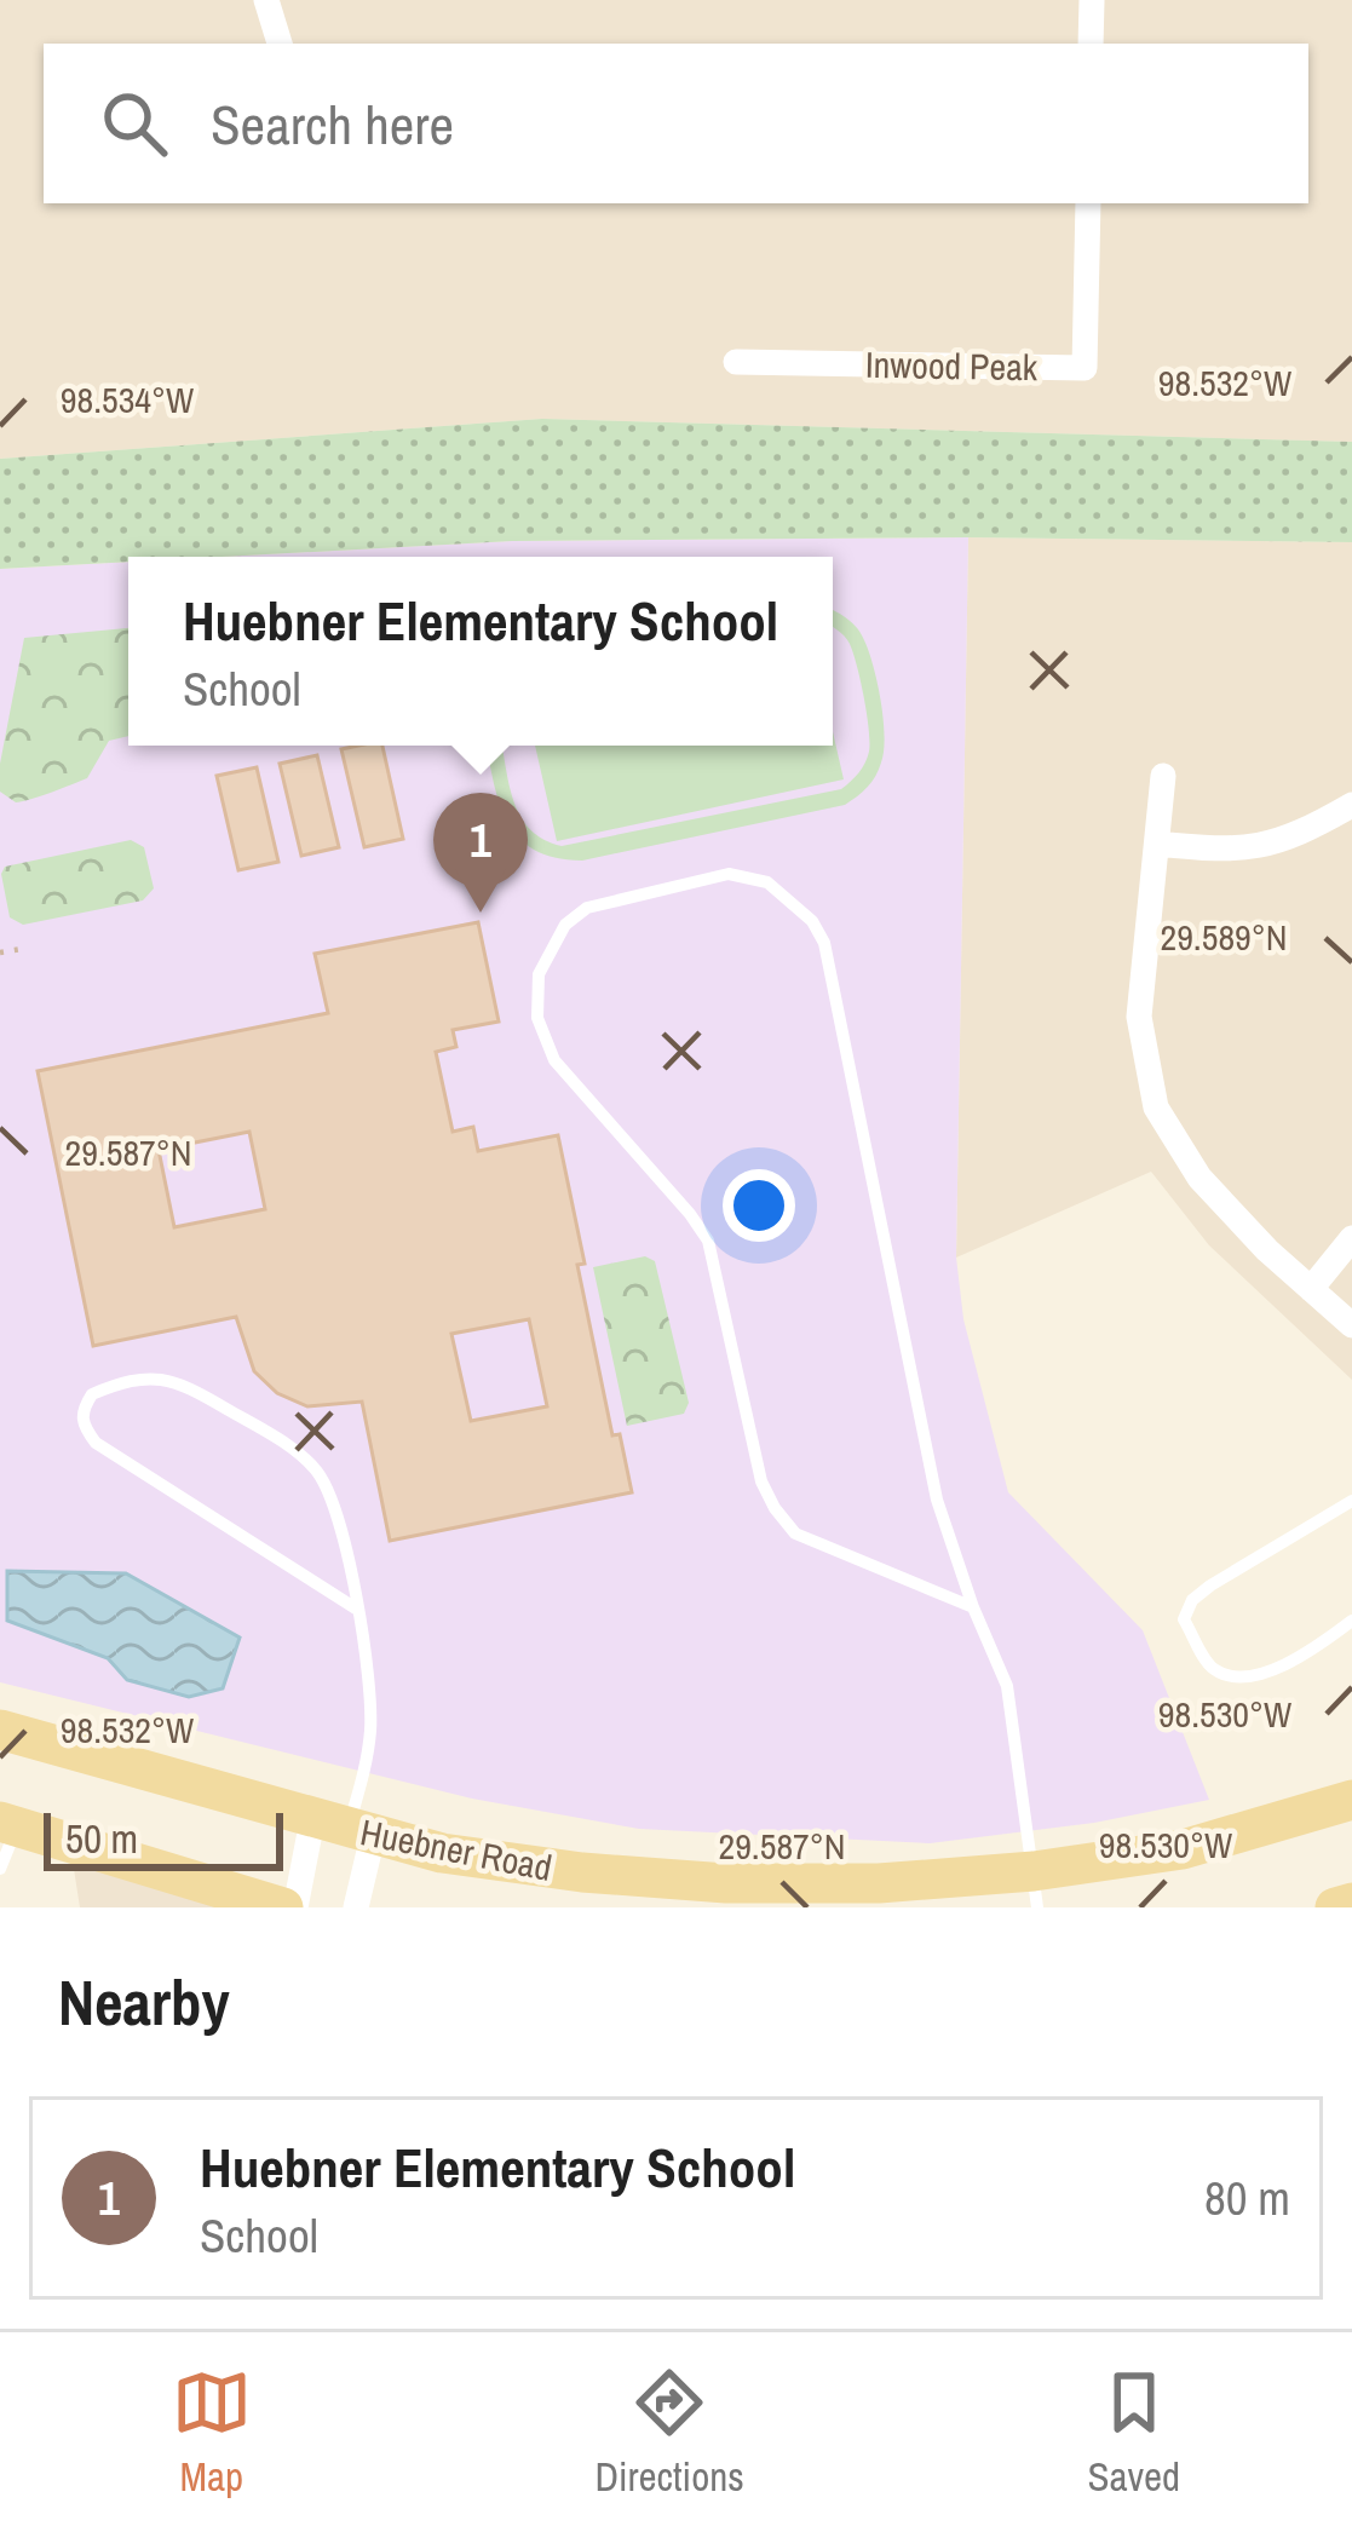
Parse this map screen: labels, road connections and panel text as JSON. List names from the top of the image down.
{
  "streets": {
    "main road": ["Huebner Road"],
    "street": ["Inwood Peak"]
  },
  "scale_bar": "50 m",
  "page": {
    "search": "Search here",
    "popup": ["Huebner Elementary School", "School"],
    "pins": "1",
    "scale": "50 m",
    "heading": "Nearby",
    "list": [
      {
        "mark": "1",
        "name": "Huebner Elementary School",
        "note": "School",
        "value": "80 m"
      }
    ],
    "nav": ["Map", "Directions", "Saved"]
  },
  "coordinates": [
    "98.532°W",
    "98.534°W",
    "29.589°N",
    "29.587°N",
    "98.530°W"
  ]
}
